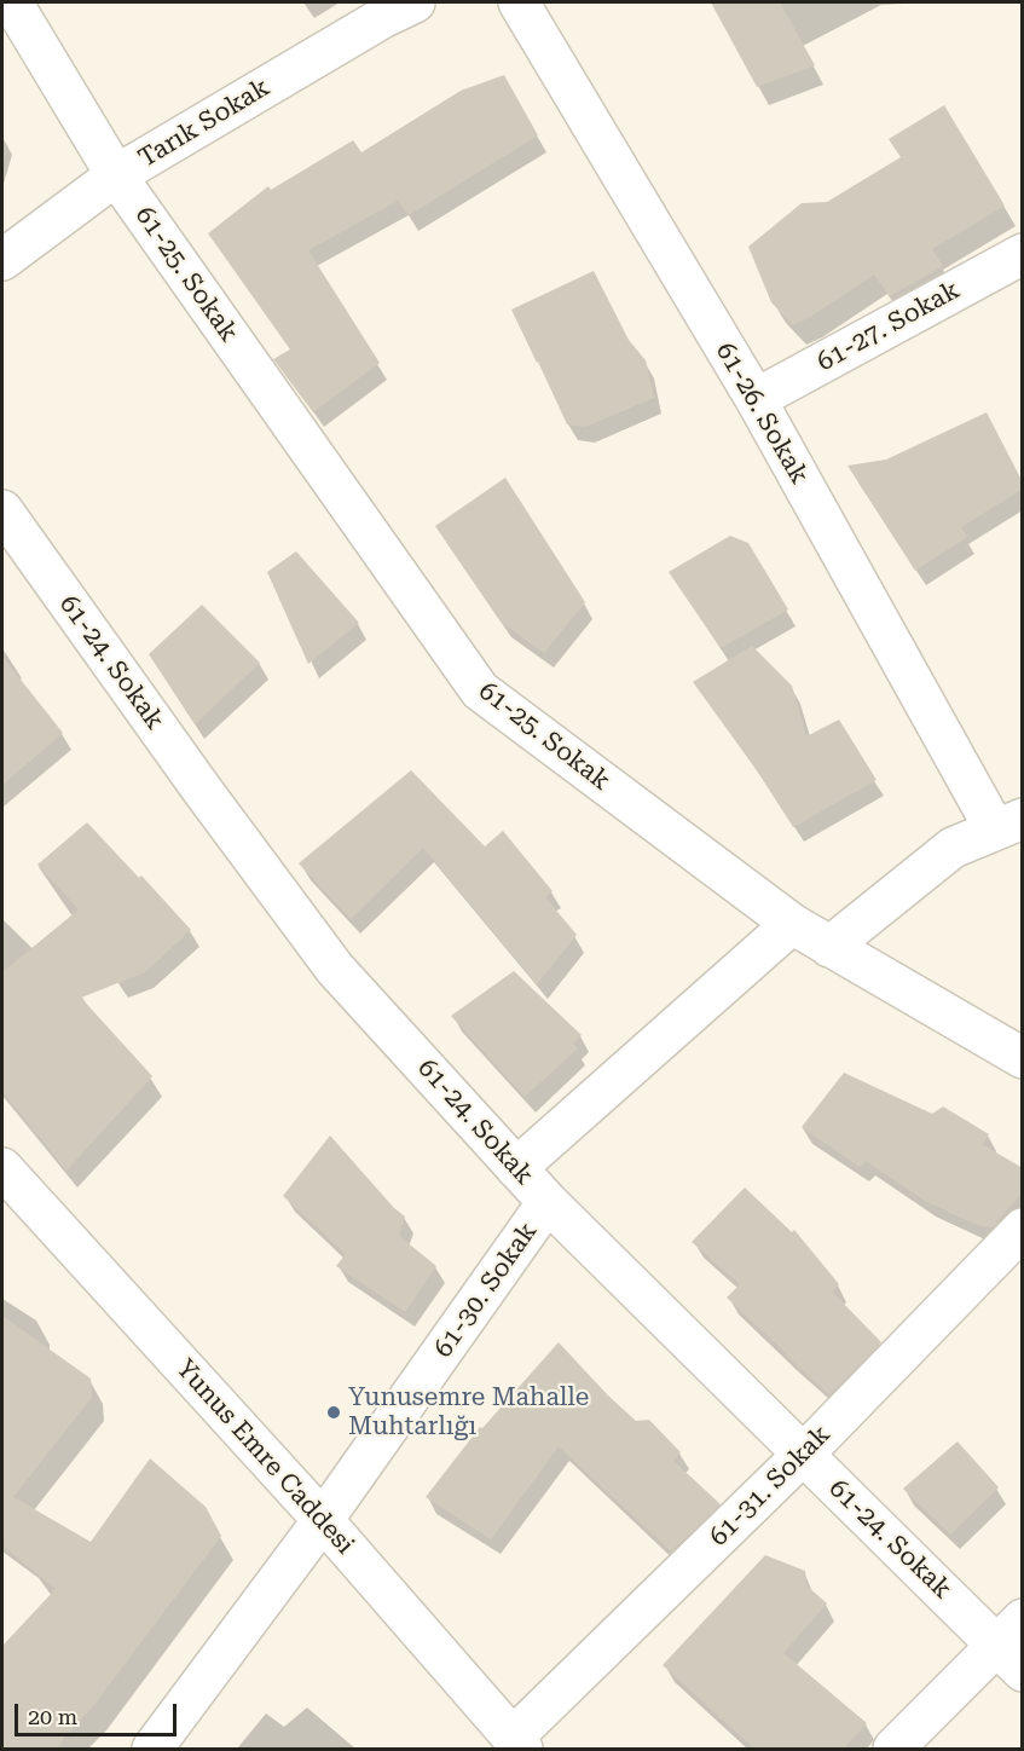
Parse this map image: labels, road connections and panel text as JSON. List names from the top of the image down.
{
  "streets": {
    "street": [
      "Tarık Sokak",
      "61-25. Sokak",
      "61-27. Sokak",
      "61-26. Sokak",
      "61-24. Sokak",
      "61-30. Sokak",
      "Yunus Emre Caddesi",
      "61-31. Sokak"
    ]
  },
  "crossings": [
    ["Tarık Sokak", "61-25. Sokak"],
    ["61-27. Sokak", "61-26. Sokak"],
    ["61-24. Sokak", "61-30. Sokak"],
    ["61-24. Sokak", "61-31. Sokak"],
    ["61-30. Sokak", "Yunus Emre Caddesi"],
    ["Yunus Emre Caddesi", "61-31. Sokak"]
  ],
  "places": ["Yunusemre Mahalle Muhtarlığı"],
  "scale_bar": "20 m"
}
